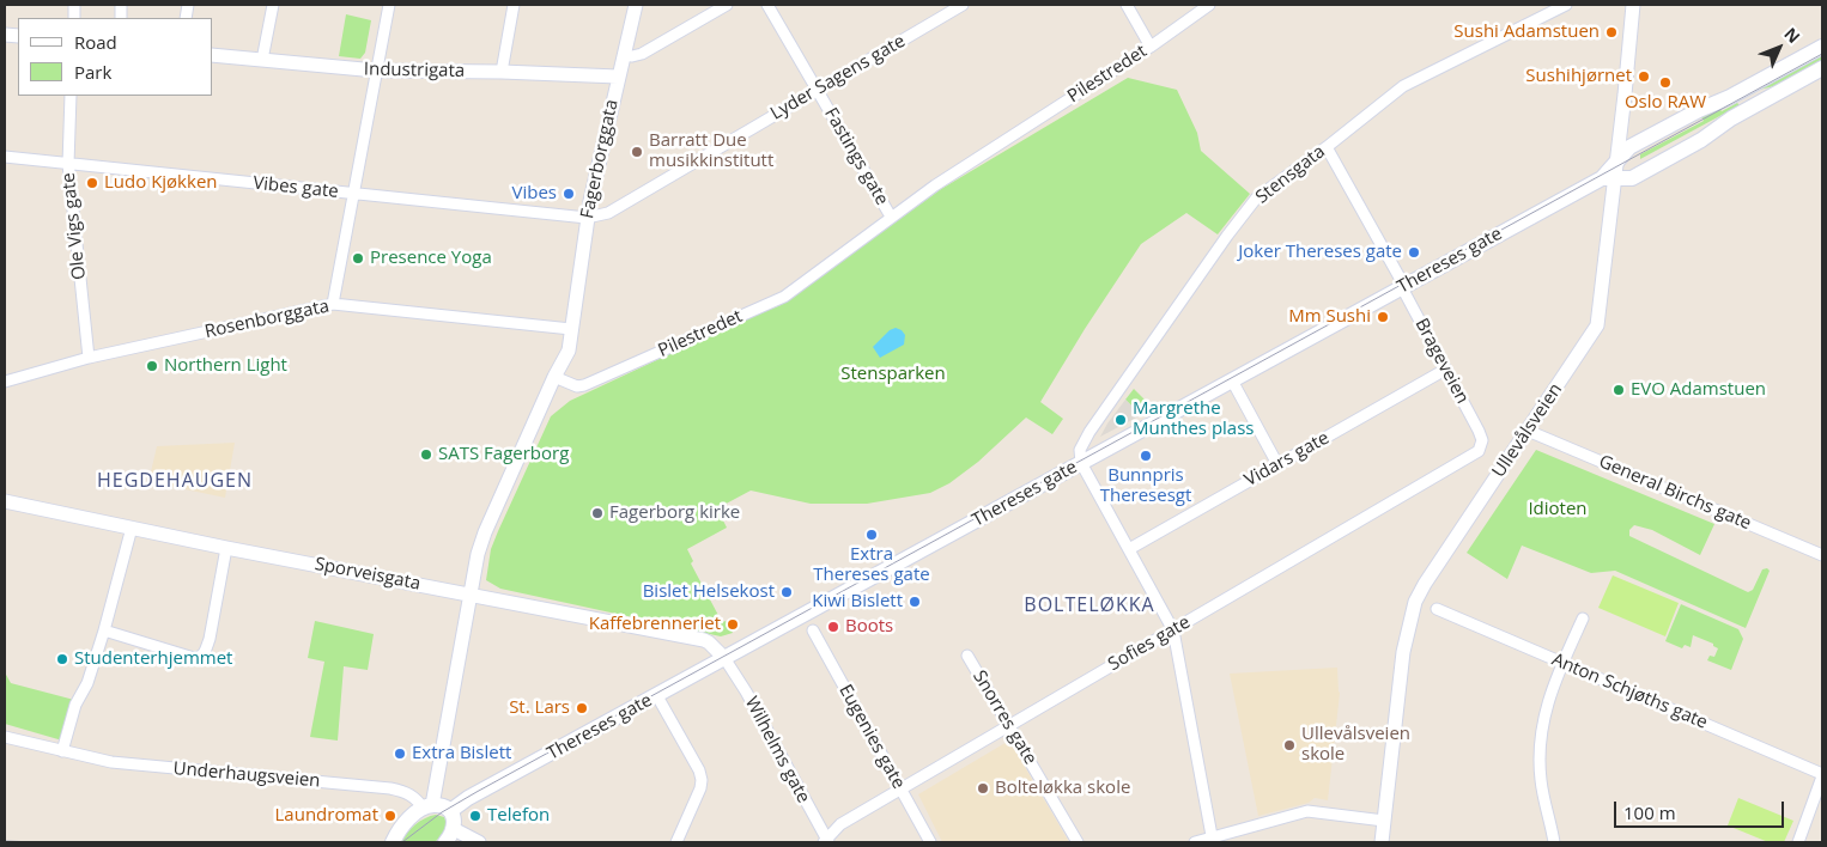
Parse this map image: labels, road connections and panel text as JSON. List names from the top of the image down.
{
  "streets": {
    "main road": ["Thereses gate"],
    "street": [
      "Industrigata",
      "Pilestredet",
      "Lyder Sagens gate",
      "Fastings gate",
      "Fagerborggata",
      "Stensgata",
      "Vibes gate",
      "Ole Vigs gate",
      "Rosenborggata",
      "Brageveien",
      "Ullevålsveien",
      "Vidars gate",
      "General Birchs gate",
      "Sporveisgata",
      "Sofies gate",
      "Anton Schjøths gate",
      "Snorres gate",
      "Eugenies gate",
      "Wilhelms gate",
      "Underhaugsveien"
    ]
  },
  "crossings": [
    ["Industrigata", "Fagerborggata"],
    ["Pilestredet", "Fastings gate"],
    ["Pilestredet", "Fagerborggata"],
    ["Lyder Sagens gate", "Fastings gate"],
    ["Lyder Sagens gate", "Fagerborggata"],
    ["Lyder Sagens gate", "Vibes gate"],
    ["Fagerborggata", "Vibes gate"],
    ["Fagerborggata", "Rosenborggata"],
    ["Stensgata", "Thereses gate"],
    ["Stensgata", "Brageveien"],
    ["Vibes gate", "Ole Vigs gate"],
    ["Ole Vigs gate", "Rosenborggata"],
    ["Thereses gate", "Brageveien"],
    ["Thereses gate", "Ullevålsveien"],
    ["Thereses gate", "Sporveisgata"],
    ["Thereses gate", "Wilhelms gate"],
    ["Brageveien", "Vidars gate"],
    ["Brageveien", "Sofies gate"],
    ["Ullevålsveien", "General Birchs gate"],
    ["Sporveisgata", "Wilhelms gate"],
    ["Sofies gate", "Snorres gate"],
    ["Sofies gate", "Eugenies gate"],
    ["Sofies gate", "Wilhelms gate"]
  ],
  "districts": ["HEGDEHAUGEN", "BOLTELØKKA"],
  "parks": ["Stensparken", "Idioten"],
  "places": [
    "Sushi Adamstuen",
    "Sushihjørnet",
    "Oslo RAW",
    "Barratt Due musikkinstitutt",
    "Ludo Kjøkken",
    "Vibes",
    "Joker Thereses gate",
    "Presence Yoga",
    "Mm Sushi",
    "Northern Light",
    "EVO Adamstuen",
    "Margrethe Munthes plass",
    "SATS Fagerborg",
    "Bunnpris Theresesgt",
    "Fagerborg kirke",
    "Extra Thereses gate",
    "Bislet Helsekost",
    "Kiwi Bislett",
    "Kaffebrenneriet",
    "Boots",
    "Studenterhjemmet",
    "St. Lars",
    "Ullevålsveien skole",
    "Extra Bislett",
    "Bolteløkka skole",
    "Laundromat",
    "Telefon"
  ],
  "legend": ["Road", "Park"],
  "scale_bar": "100 m",
  "north": "top right"
}
